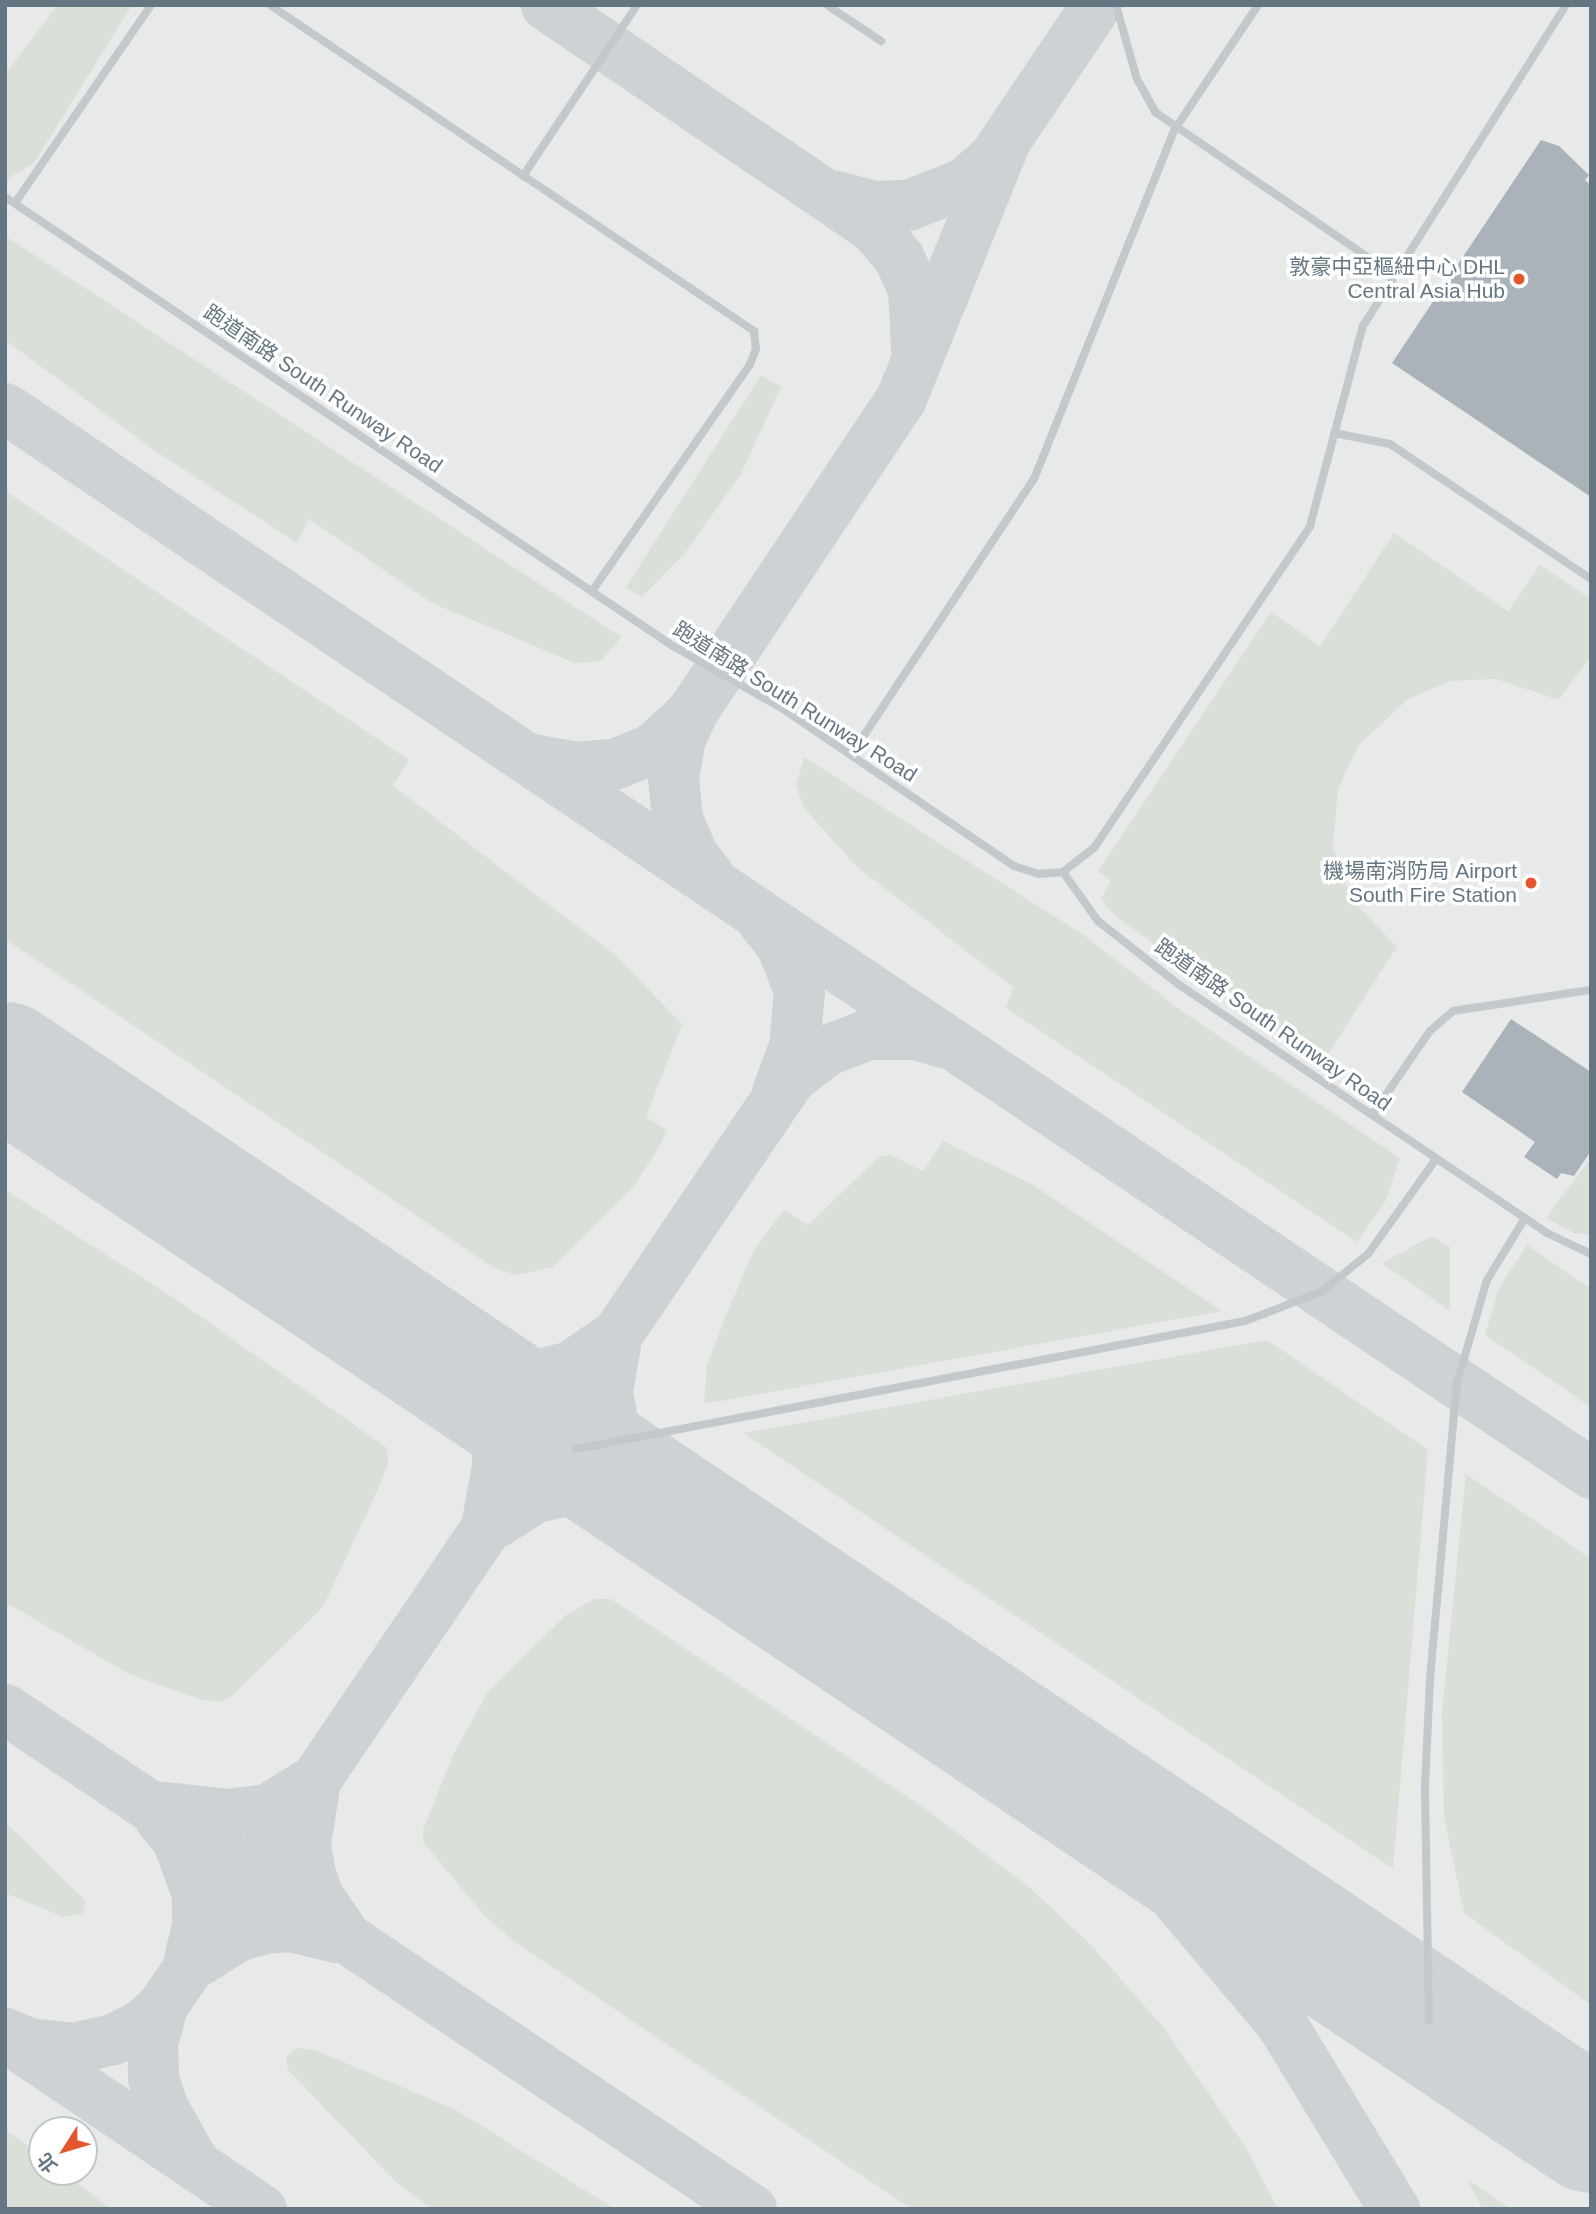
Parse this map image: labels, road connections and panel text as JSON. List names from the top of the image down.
{
  "streets": {
    "lane": ["跑道南路 South Runway Road"]
  },
  "places": ["敦豪中亞樞紐中心 DHL Central Asia Hub", "機場南消防局 Airport South Fire Station"],
  "north": "bottom left"
}
